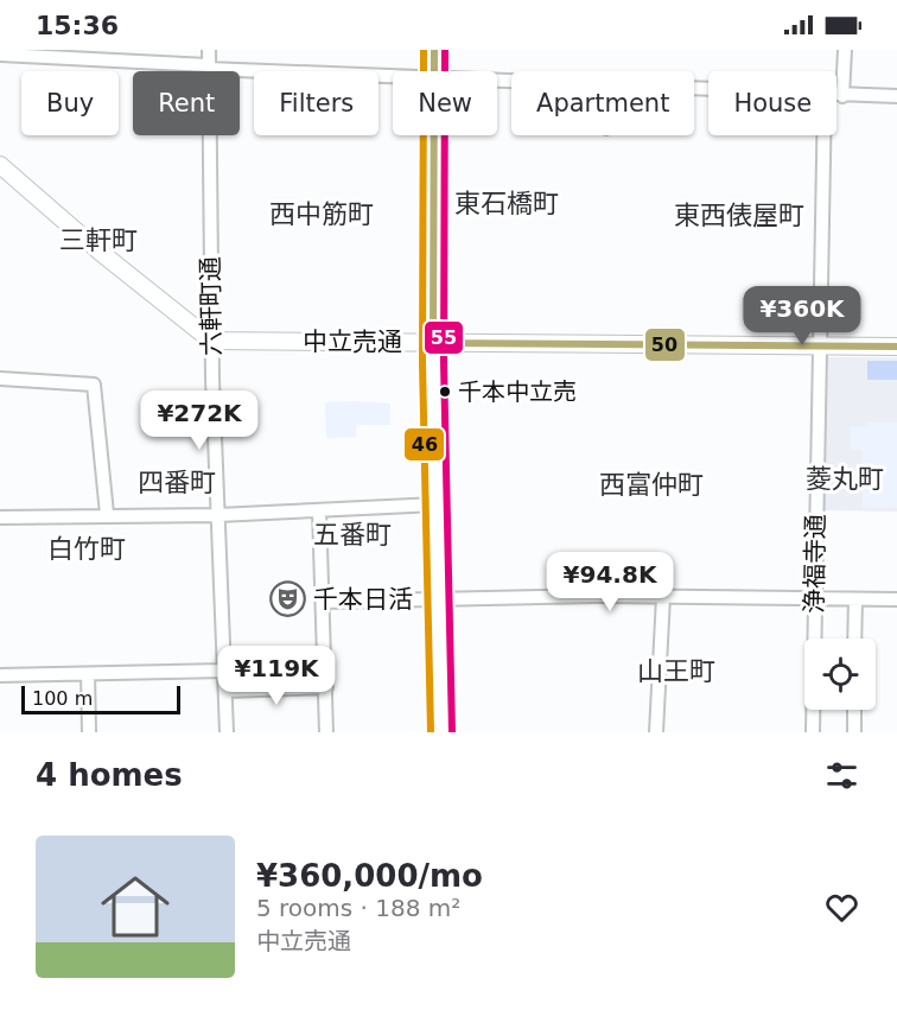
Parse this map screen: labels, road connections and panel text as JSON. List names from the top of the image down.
{
  "streets": {
    "street": ["六軒町通", "中立売通", "浄福寺通"]
  },
  "crossings": [
    ["六軒町通", "中立売通"],
    ["中立売通", "浄福寺通"]
  ],
  "districts": [
    "東石橋町",
    "西中筋町",
    "東西俵屋町",
    "三軒町",
    "菱丸町",
    "四番町",
    "西富仲町",
    "五番町",
    "白竹町",
    "山王町"
  ],
  "places": {
    "other": ["千本中立売"],
    "theatre": ["千本日活"]
  },
  "lines": ["transit line 50", "transit line 46", "transit line 55"],
  "scale_bar": "100 m",
  "page": {
    "status": "15:36",
    "chip": [
      "Buy",
      "Rent",
      "Filters",
      "New",
      "Apartment",
      "House"
    ],
    "price": [
      "¥360K",
      "¥272K",
      "¥94.8K",
      "¥119K"
    ],
    "scale": "100 m",
    "heading": "4 homes",
    "list": [
      {
        "name": "¥360,000/mo",
        "note": "5 rooms · 188 m² · 中立売通"
      }
    ]
  }
}
